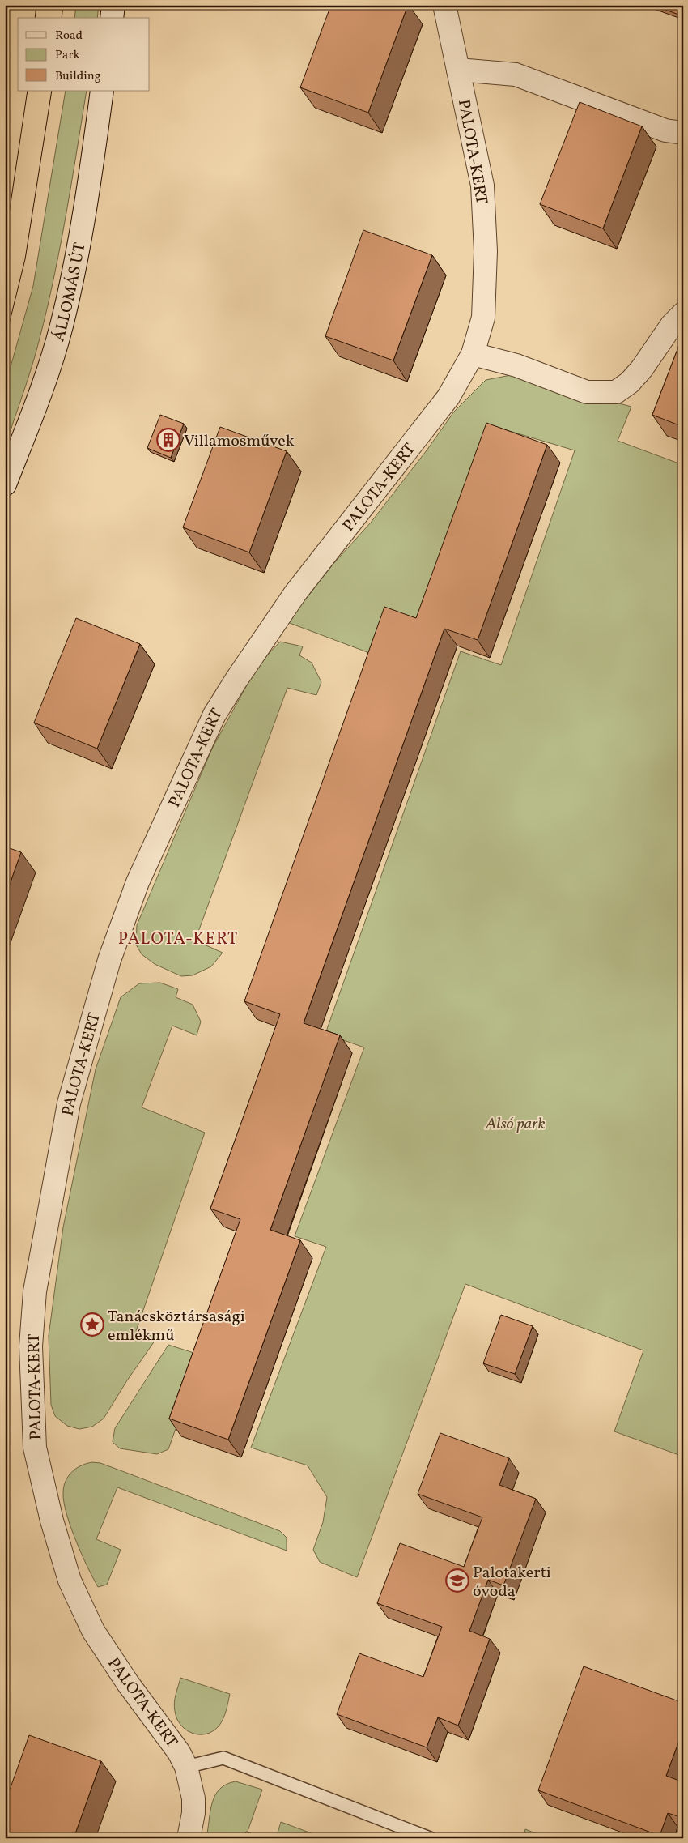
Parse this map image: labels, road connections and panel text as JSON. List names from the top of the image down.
{
  "streets": {
    "street": ["PALOTA-KERT", "ÁLLOMÁS ÚT"]
  },
  "districts": ["PALOTA-KERT"],
  "parks": ["Alsó park"],
  "places": {
    "building": ["Villamosművek"],
    "place": ["Tanácsköztársasági emlékmű"],
    "school or university": ["Palotakerti óvoda"]
  },
  "legend": ["Road", "Park", "Building"]
}
